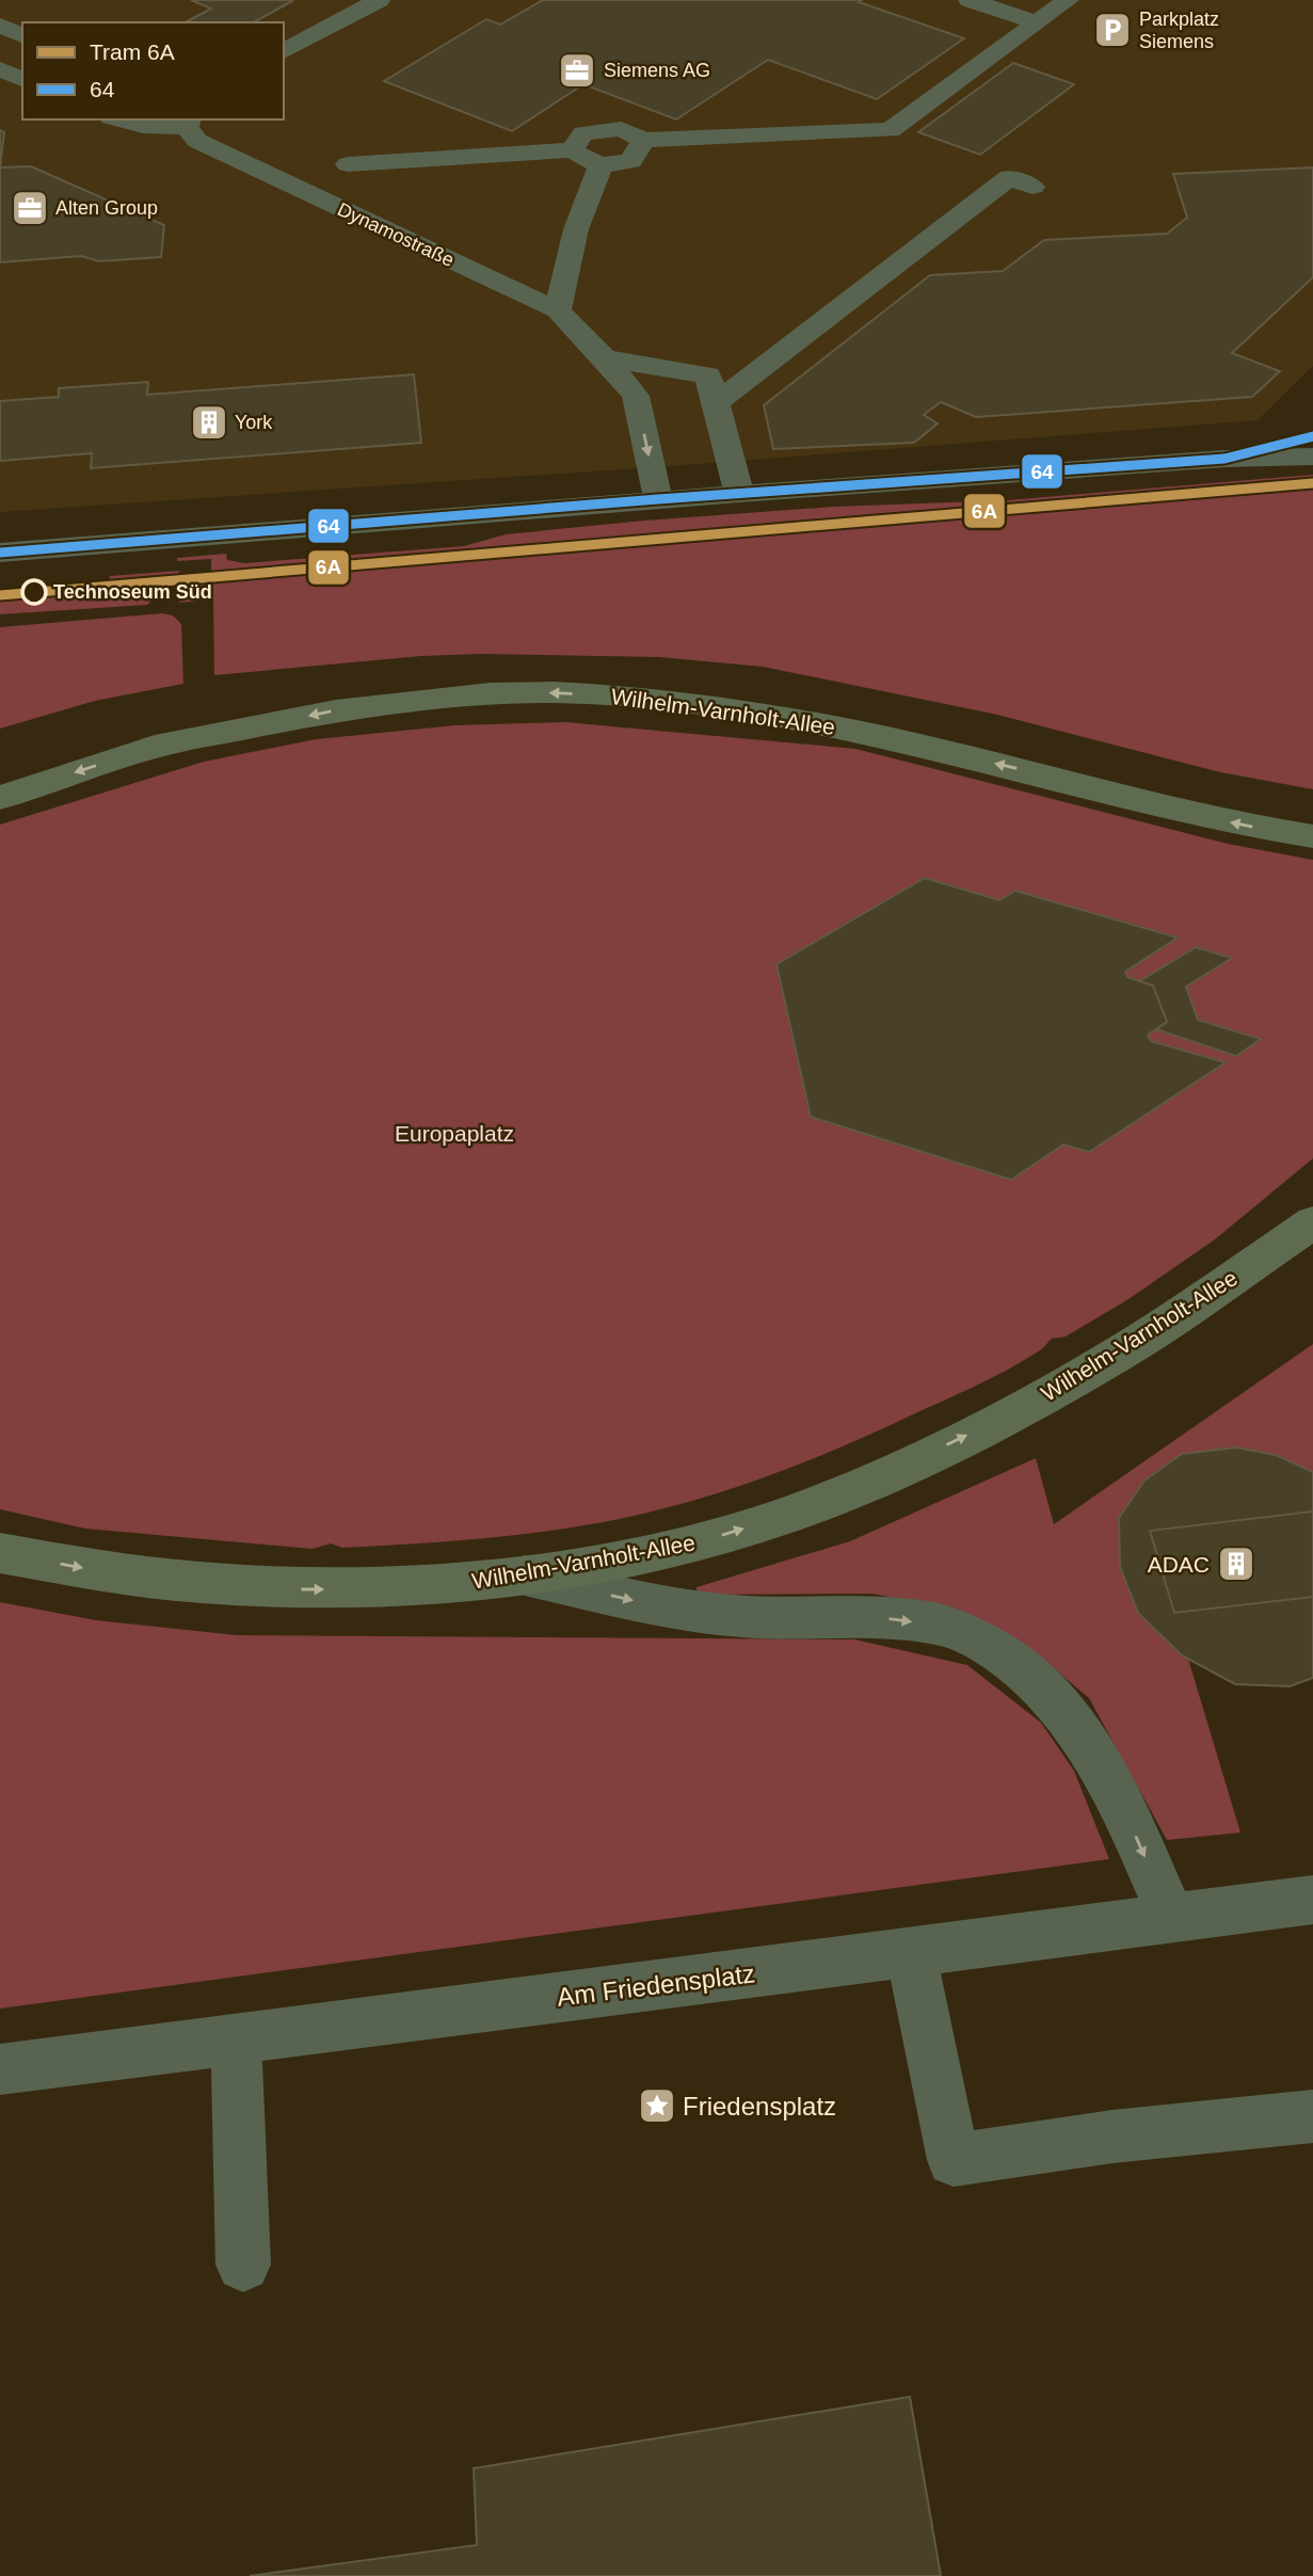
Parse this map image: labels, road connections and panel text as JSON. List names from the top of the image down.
{
  "streets": {
    "main road": ["Wilhelm-Varnholt-Allee"],
    "street": ["Dynamostraße", "Am Friedensplatz"]
  },
  "parks": ["Europaplatz"],
  "places": {
    "parking": ["Parkplatz Siemens"],
    "office": ["Siemens AG", "Alten Group"],
    "building": ["York", "ADAC"],
    "other": ["Technoseum Süd"],
    "place": ["Friedensplatz"]
  },
  "lines": ["transit line 64", "tram line 6A"],
  "legend": ["Tram 6A", "64"]
}
